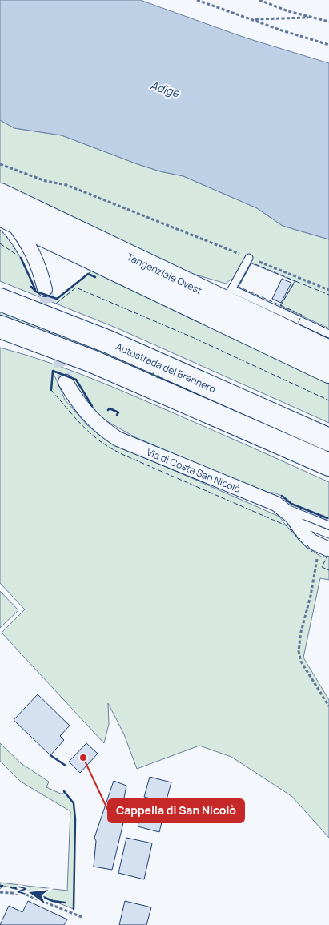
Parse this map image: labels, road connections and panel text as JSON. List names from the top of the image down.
{
  "streets": {
    "highway": ["Tangenziale Ovest", "Autostrada del Brennero"],
    "street": ["Via di Costa San Nicolò"]
  },
  "water": ["Adige"],
  "places": ["Cappella di San Nicolò"],
  "north": "left"
}
